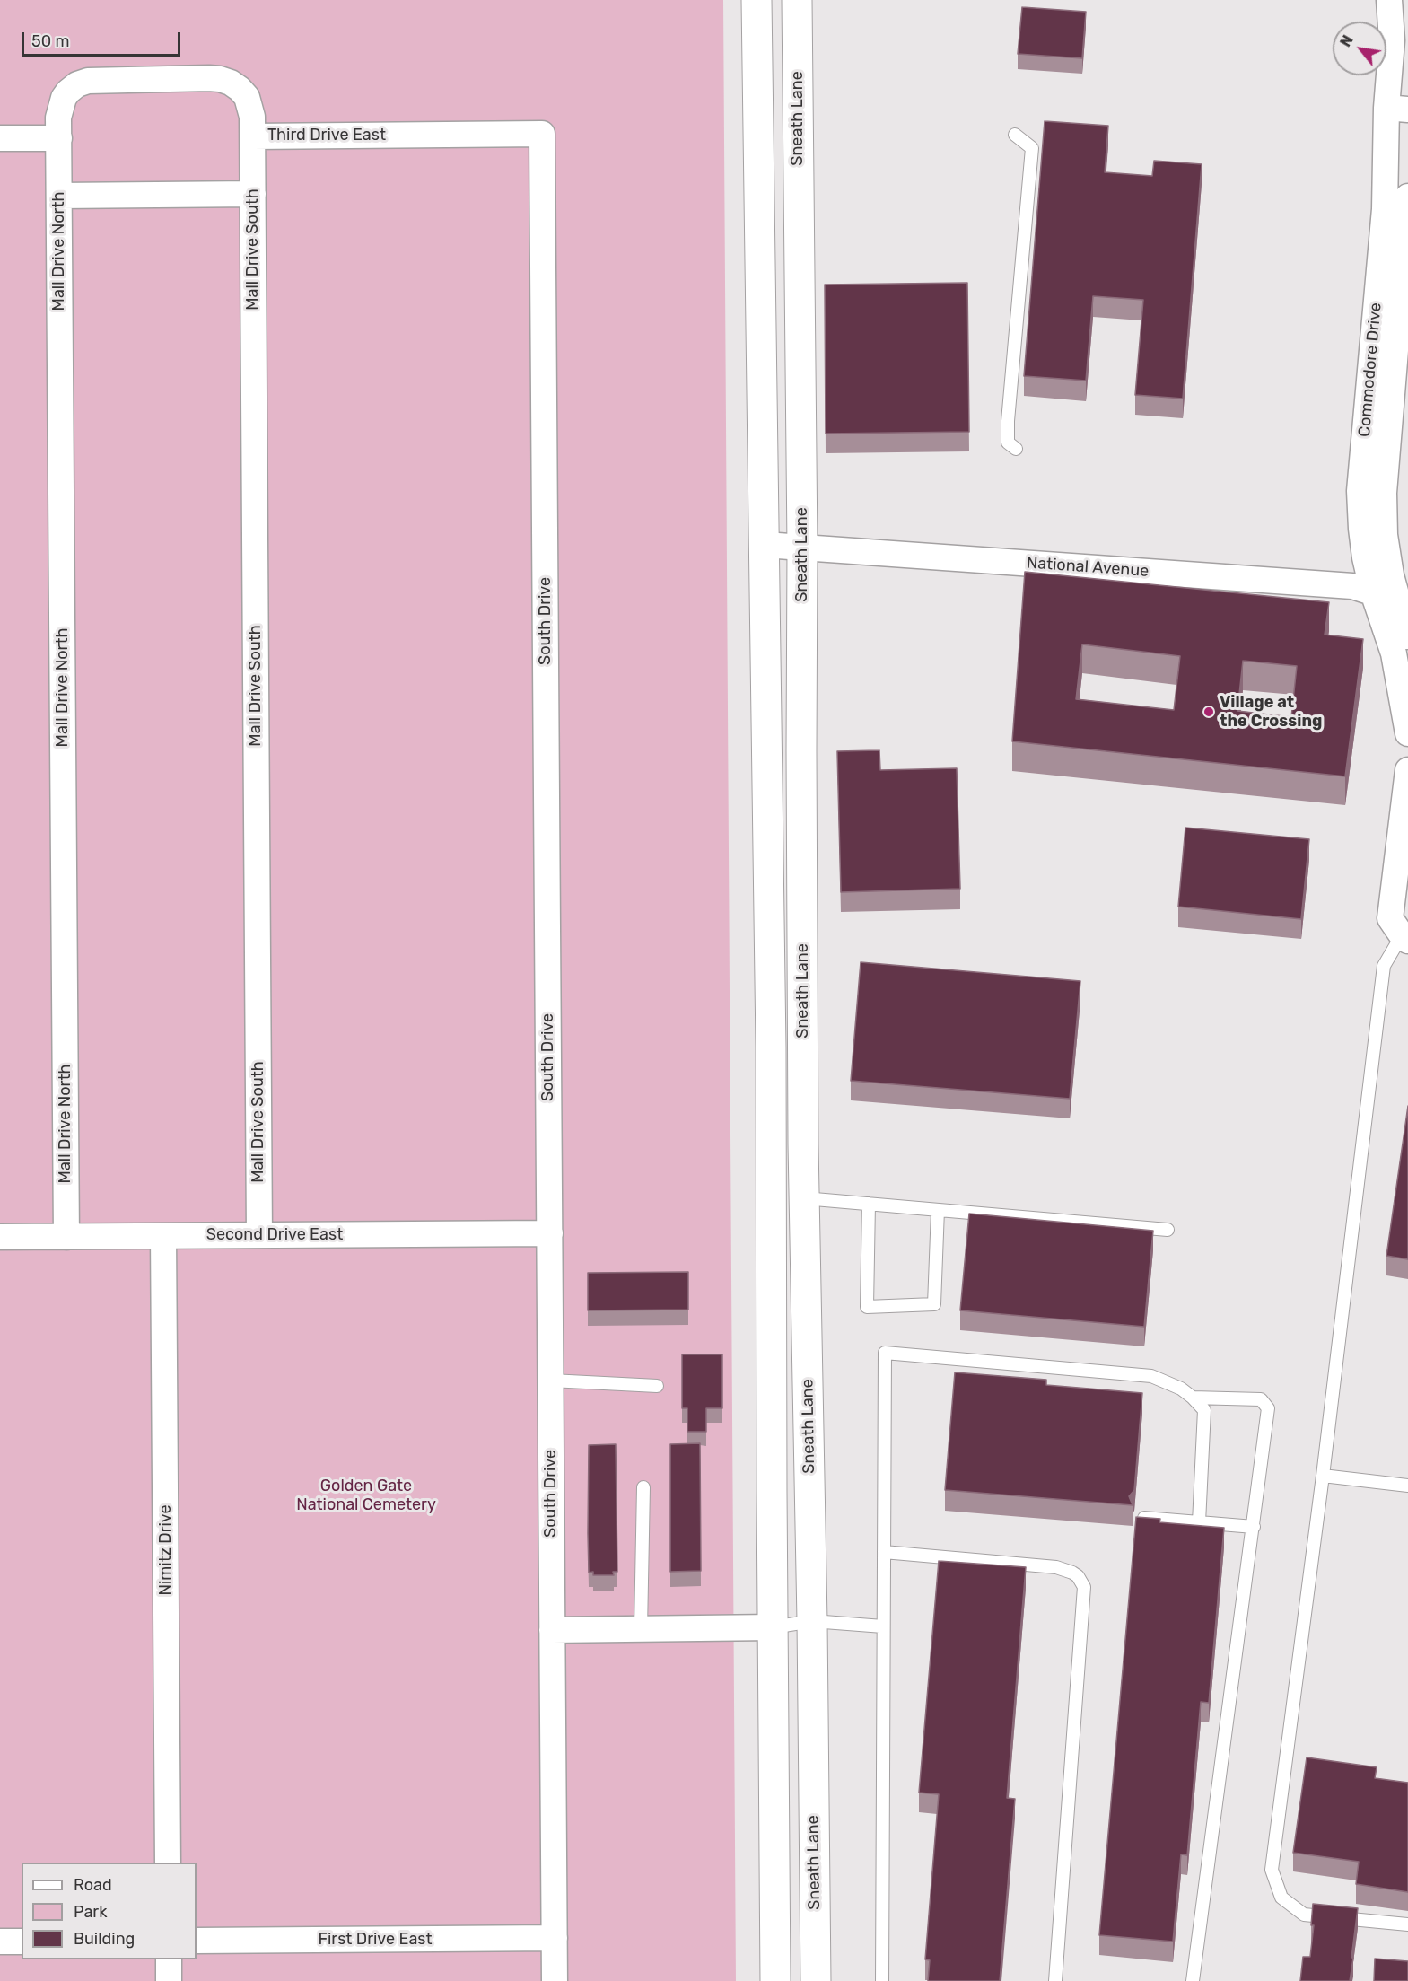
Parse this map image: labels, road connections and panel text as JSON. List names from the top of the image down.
{
  "streets": {
    "main road": ["Sneath Lane"],
    "street": [
      "Third Drive East",
      "Mall Drive South",
      "Mall Drive North",
      "Commodore Drive",
      "National Avenue",
      "South Drive",
      "Second Drive East",
      "Nimitz Drive",
      "First Drive East"
    ]
  },
  "crossings": [
    ["Sneath Lane", "National Avenue"],
    ["Third Drive East", "Mall Drive South"],
    ["Third Drive East", "Mall Drive North"],
    ["Third Drive East", "South Drive"],
    ["Mall Drive South", "Second Drive East"],
    ["Mall Drive North", "Second Drive East"],
    ["Commodore Drive", "National Avenue"],
    ["South Drive", "Second Drive East"],
    ["South Drive", "First Drive East"],
    ["Second Drive East", "Nimitz Drive"]
  ],
  "parks": ["Golden Gate National Cemetery"],
  "places": ["Village at the Crossing"],
  "legend": ["Road", "Park", "Building"],
  "scale_bar": "50 m",
  "north": "top left"
}
